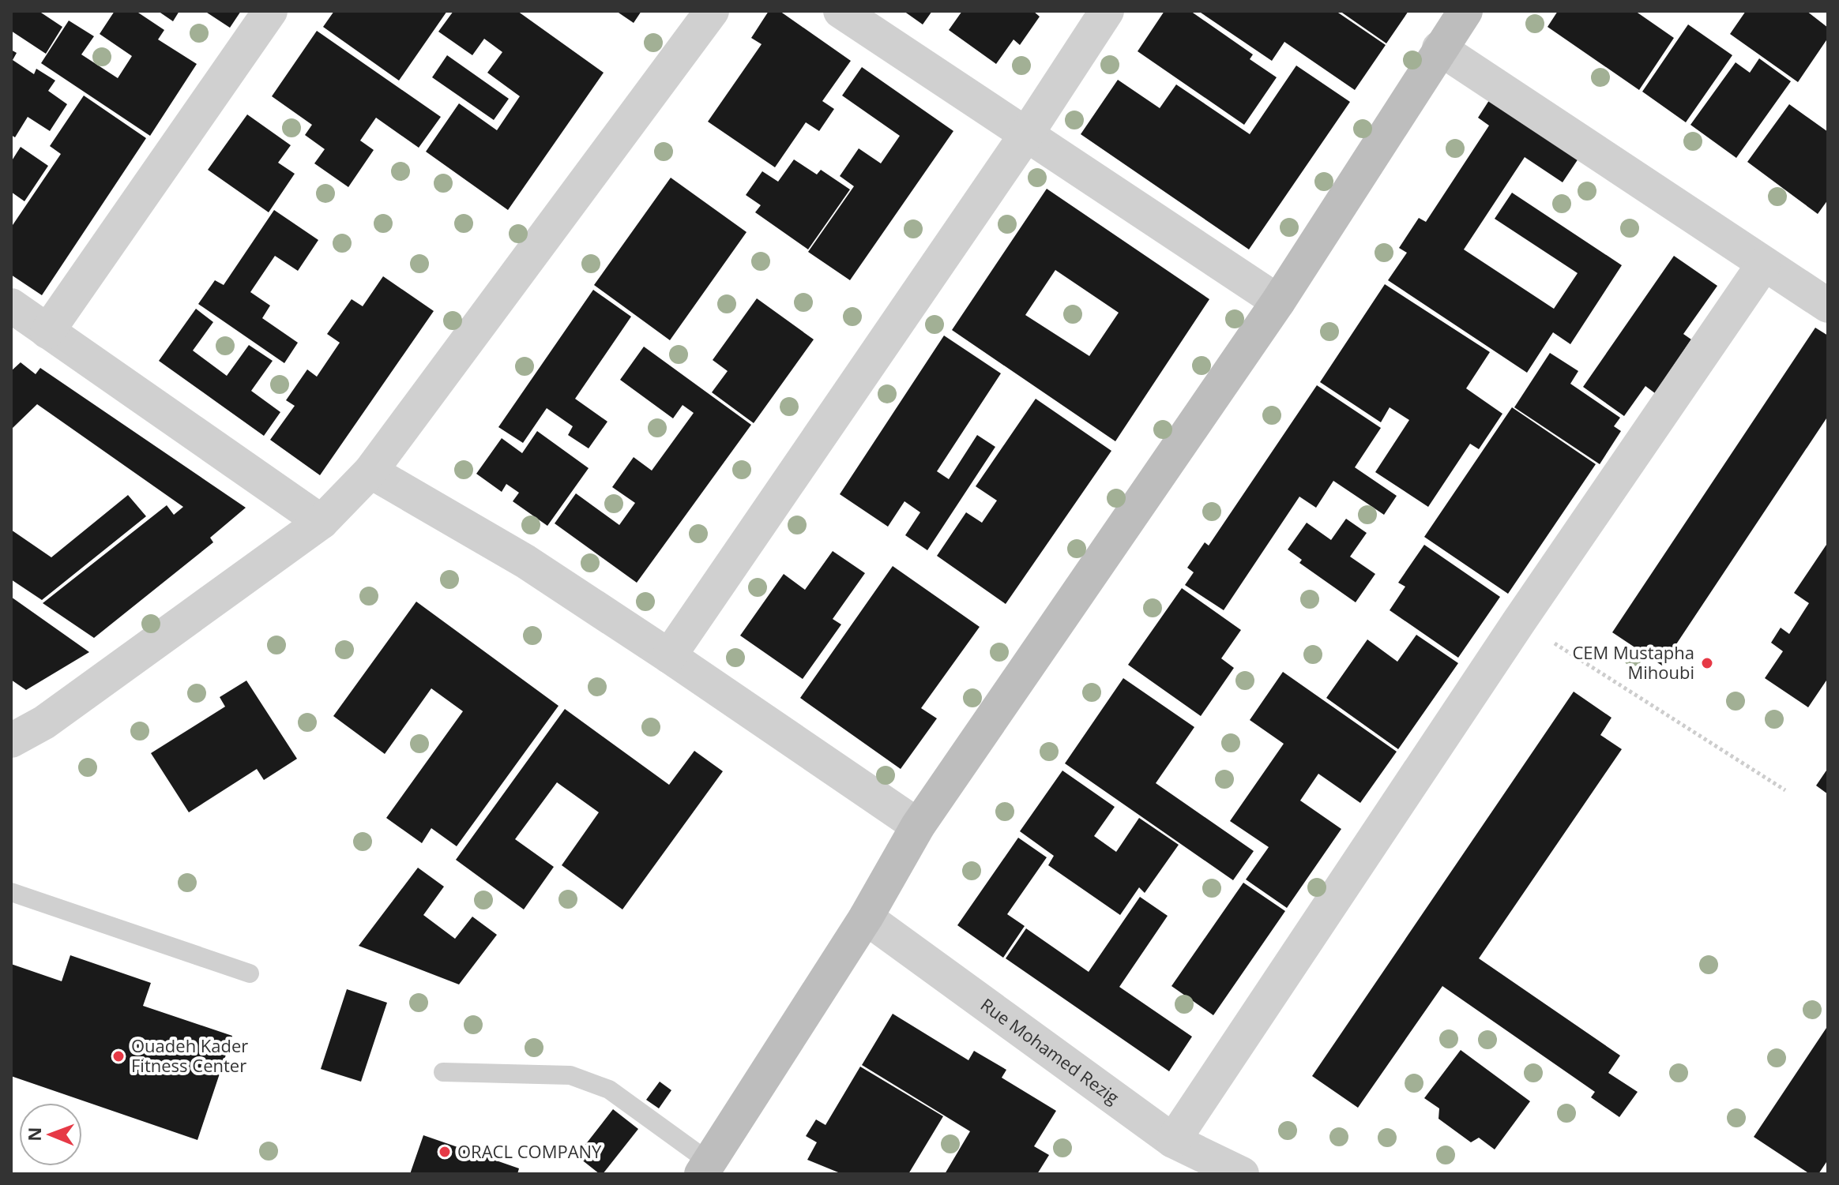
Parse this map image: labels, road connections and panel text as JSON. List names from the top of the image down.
{
  "streets": {
    "street": ["Rue Mohamed Rezig"]
  },
  "places": ["CEM Mustapha Mihoubi", "Ouadeh Kader Fitness Center", "ORACL COMPANY"],
  "north": "left"
}
